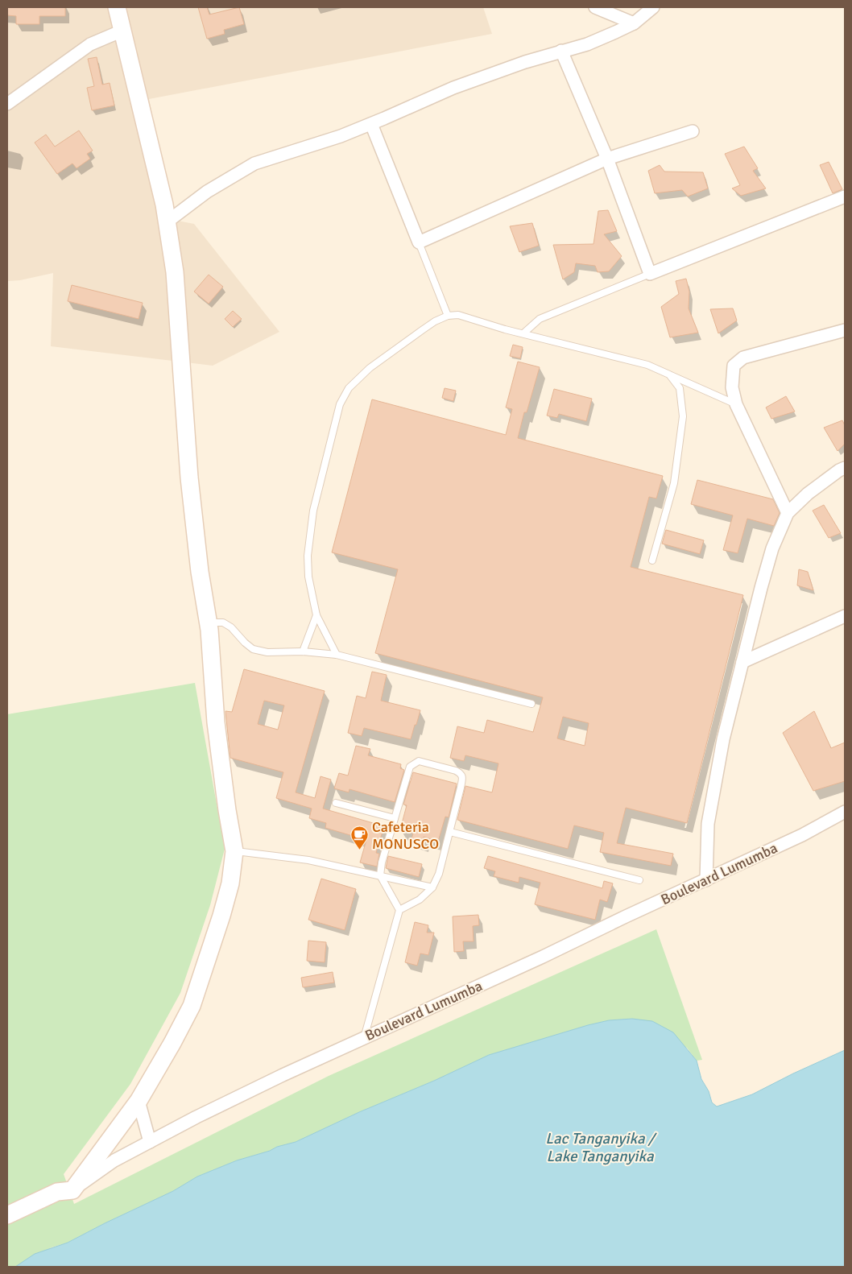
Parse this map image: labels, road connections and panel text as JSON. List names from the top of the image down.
{
  "streets": {
    "street": ["Boulevard Lumumba"]
  },
  "water": ["Lac Tanganyika / Lake Tanganyika"],
  "places": {
    "cafe": ["Cafeteria MONUSCO"]
  }
}
